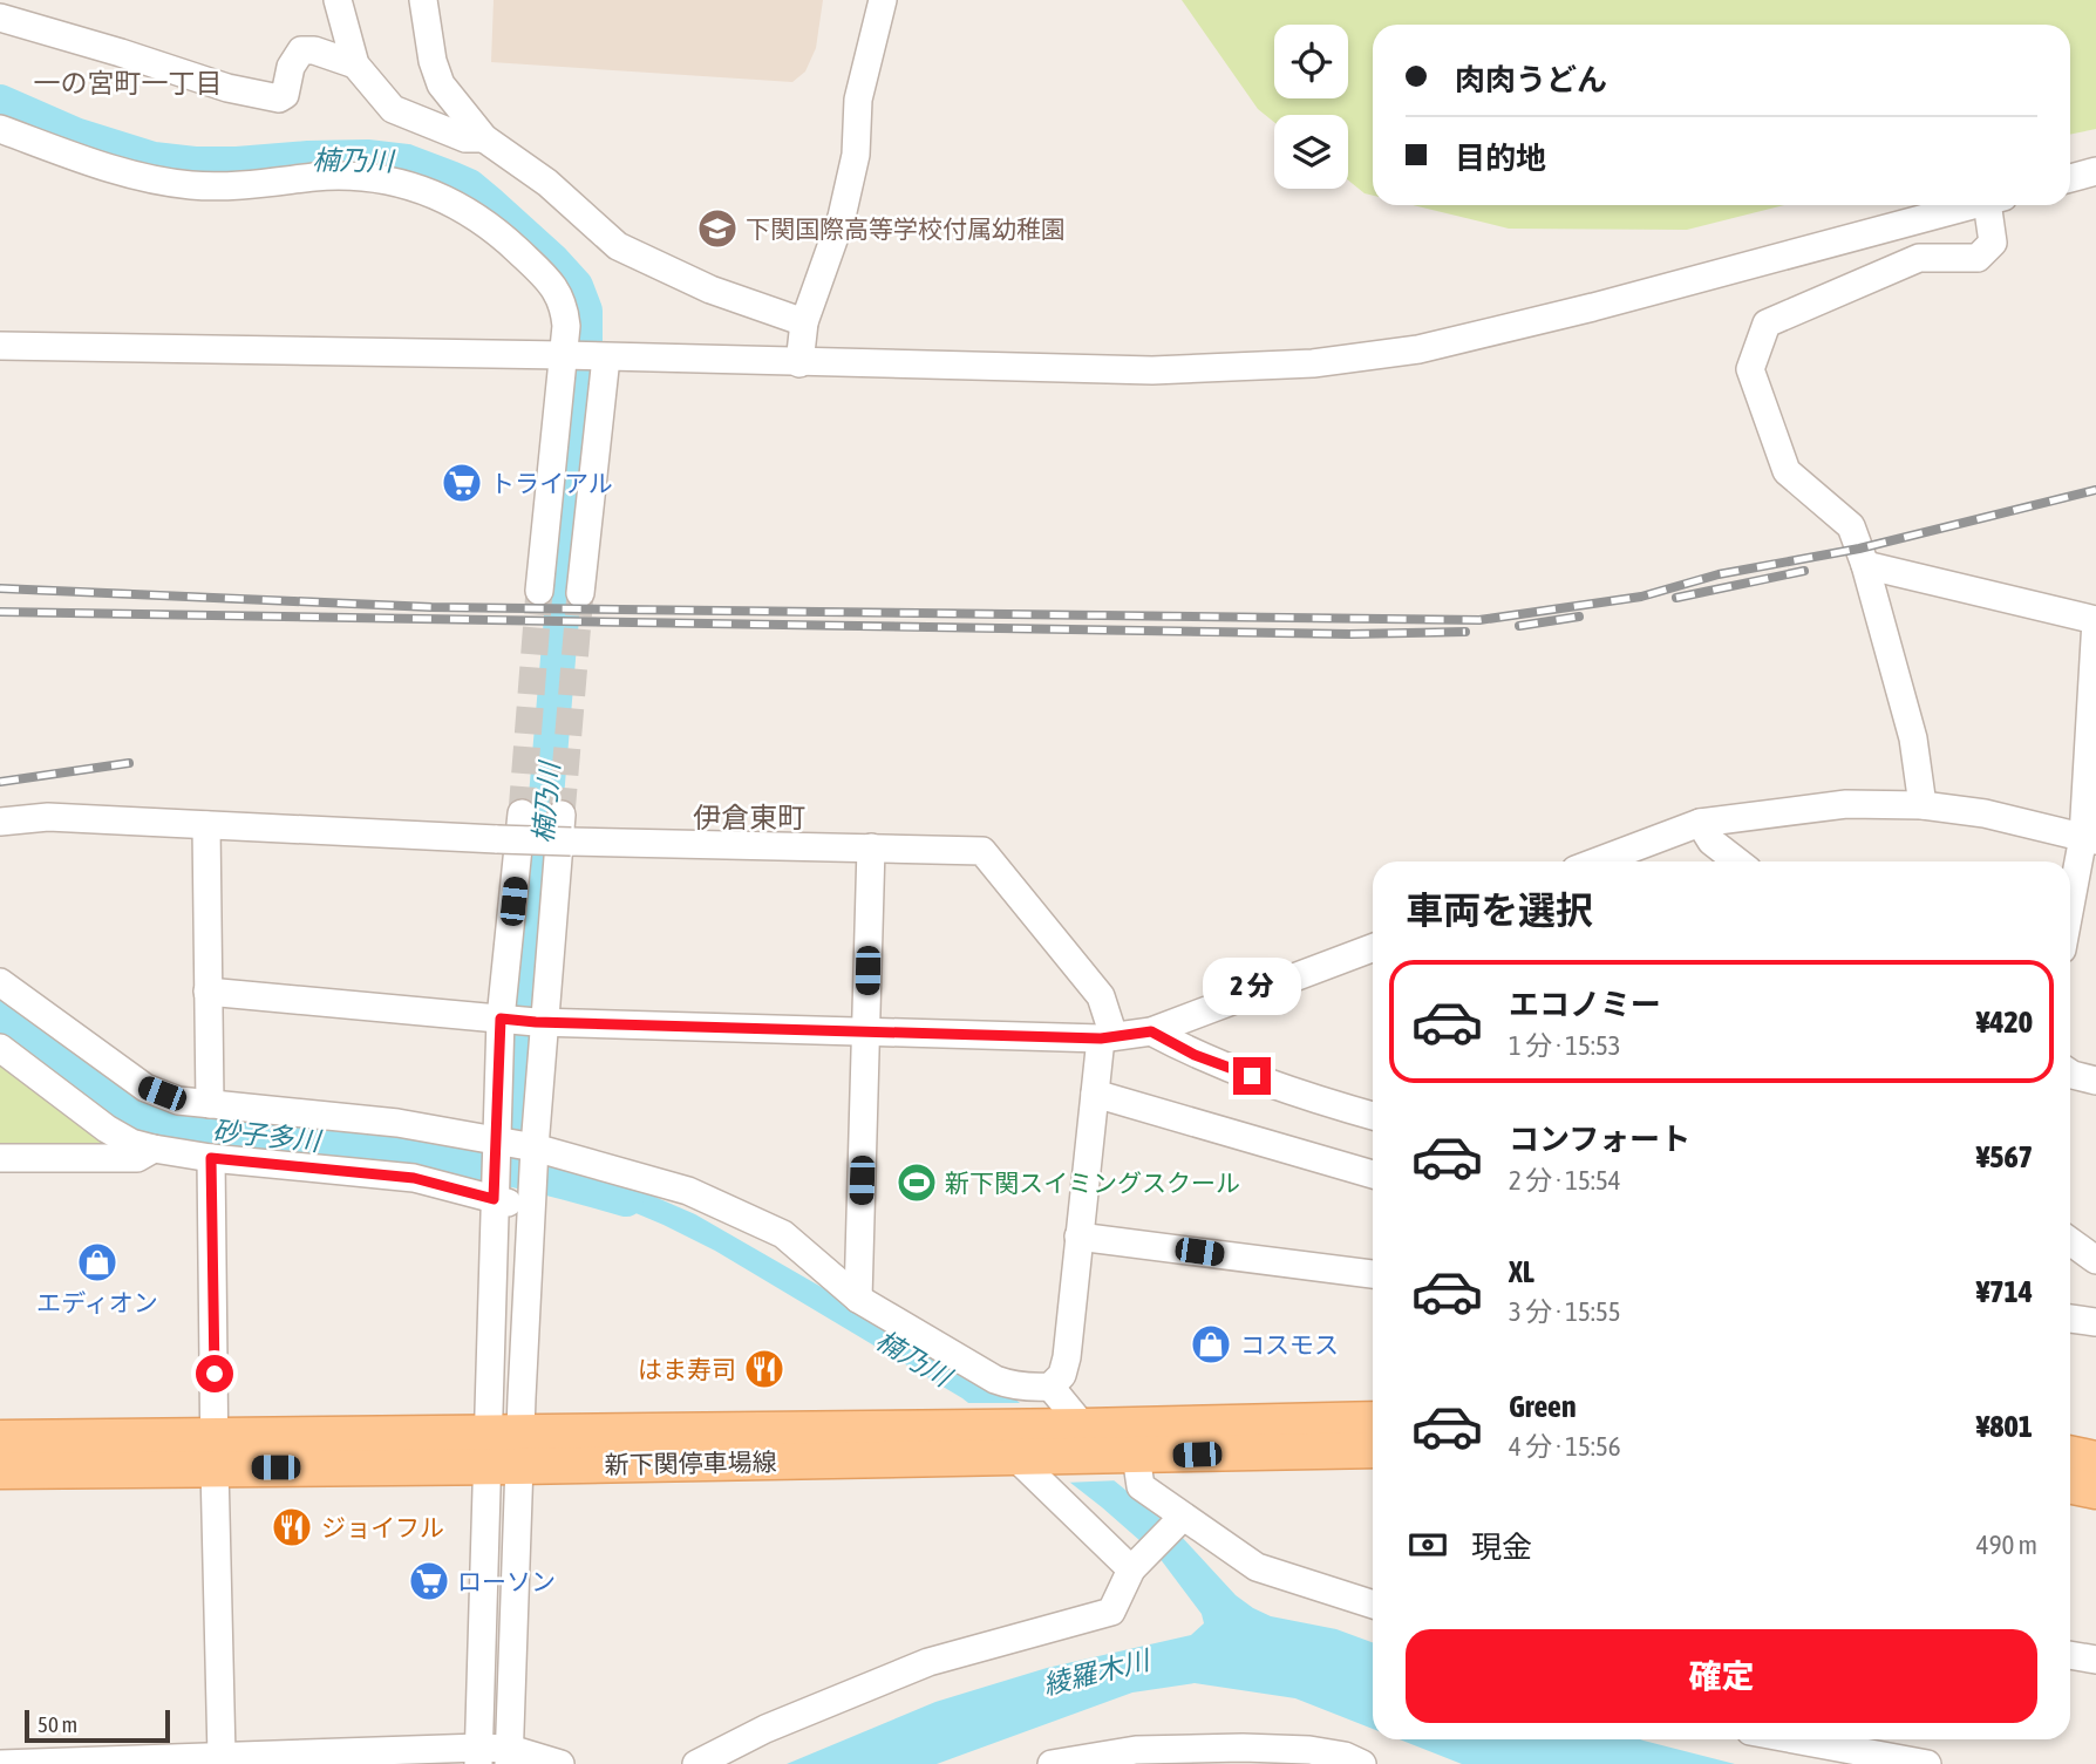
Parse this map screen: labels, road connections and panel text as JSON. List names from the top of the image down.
{
  "streets": {
    "main road": ["新下関停車場線"]
  },
  "districts": ["一の宮町一丁目", "伊倉東町"],
  "water": ["楠乃川", "砂子多川", "綾羅木川"],
  "places": {
    "school or university": ["下関国際高等学校付属幼稚園"],
    "supermarket": ["トライアル", "ローソン"],
    "sports": ["新下関スイミングスクール"],
    "shop": ["エディオン", "コスモス"],
    "restaurant": ["はま寿司", "ジョイフル"]
  },
  "scale_bar": "50 m",
  "page": {
    "banner": ["肉肉うどん", "目的地"],
    "heading": "車両を選択",
    "bubble": "2 分",
    "list": [
      {
        "name": "エコノミー",
        "note": "1 分 · 15:53",
        "value": "¥420"
      },
      {
        "name": "コンフォート",
        "note": "2 分 · 15:54",
        "value": "¥567"
      },
      {
        "name": "XL",
        "note": "3 分 · 15:55",
        "value": "¥714"
      },
      {
        "name": "Green",
        "note": "4 分 · 15:56",
        "value": "¥801"
      }
    ],
    "pay": ["現金", "490 m"],
    "buttons": "確定",
    "scale": "50 m"
  }
}
